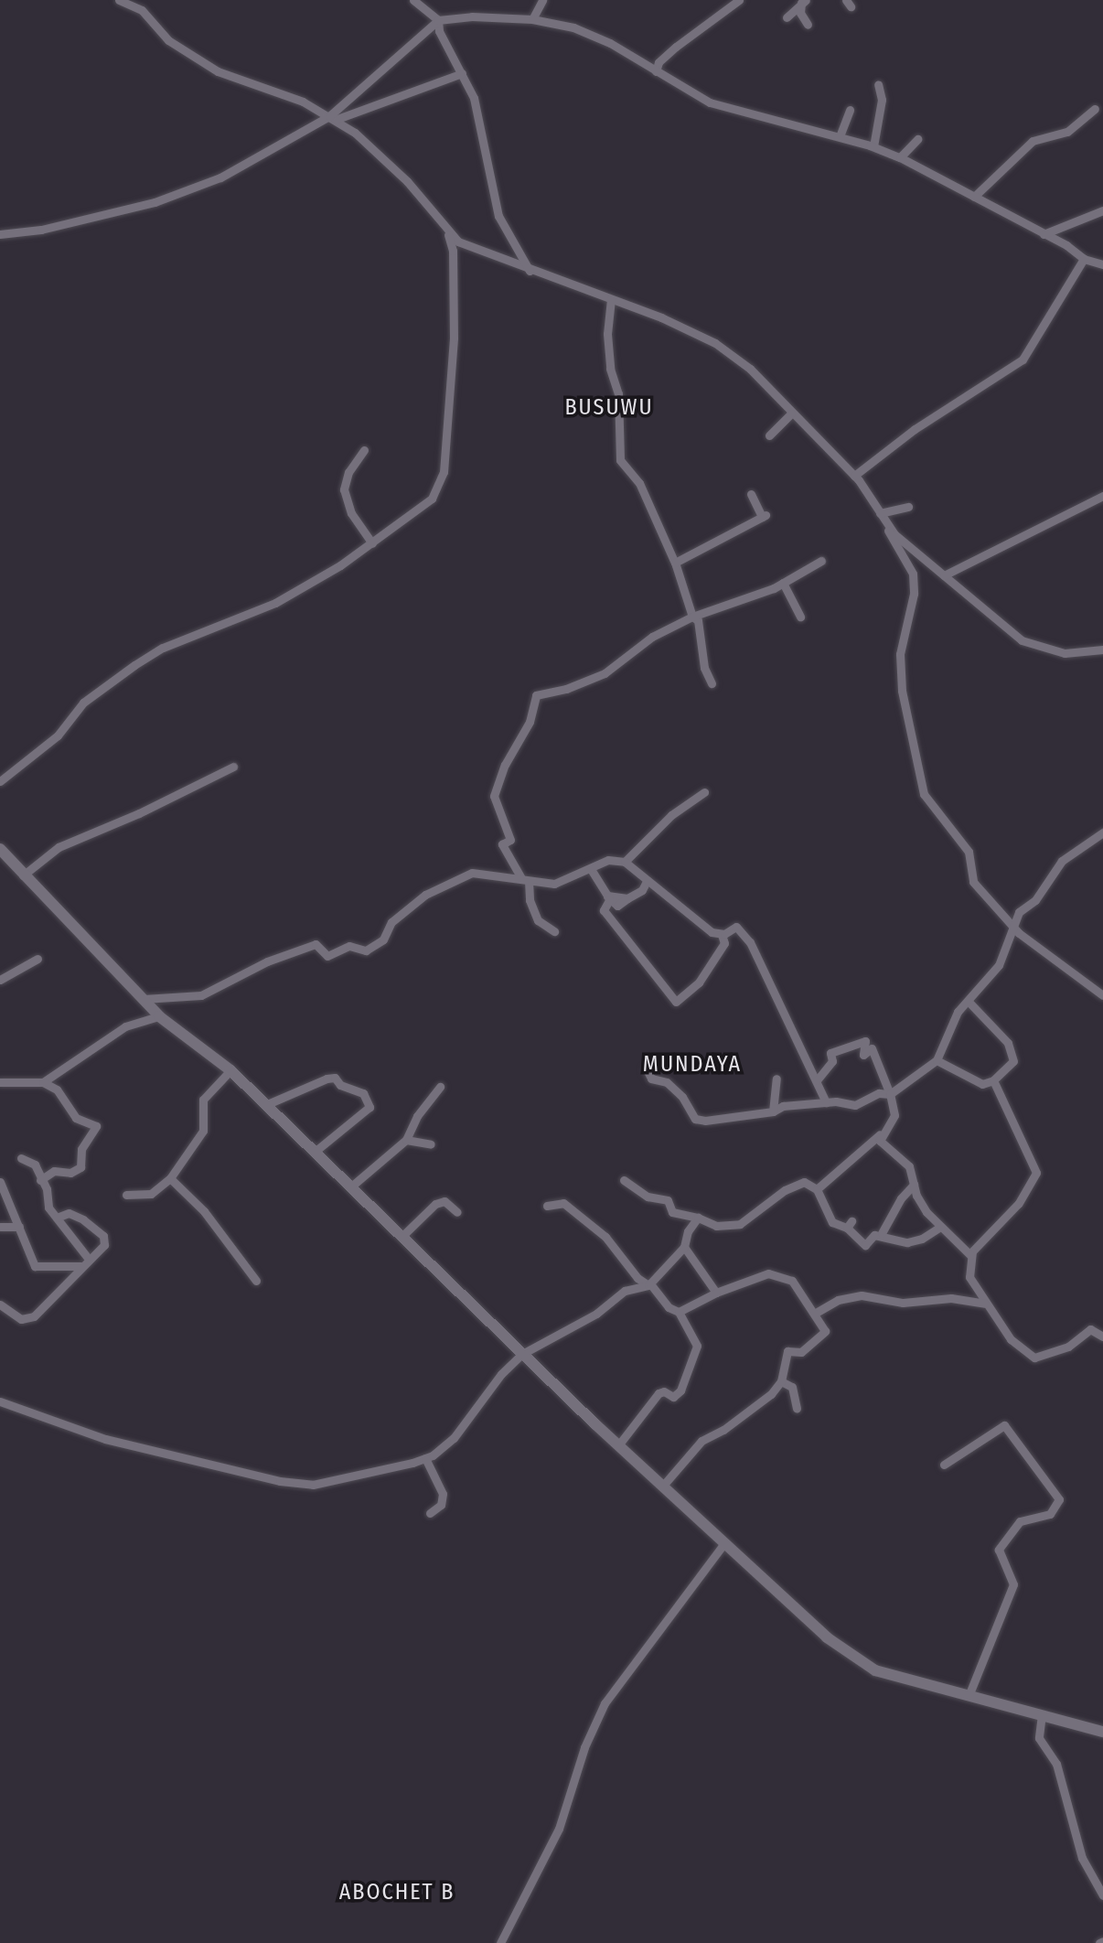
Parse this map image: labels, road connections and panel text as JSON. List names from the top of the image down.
{
  "districts": ["BUSUWU", "MUNDAYA", "ABOCHET B"]
}
